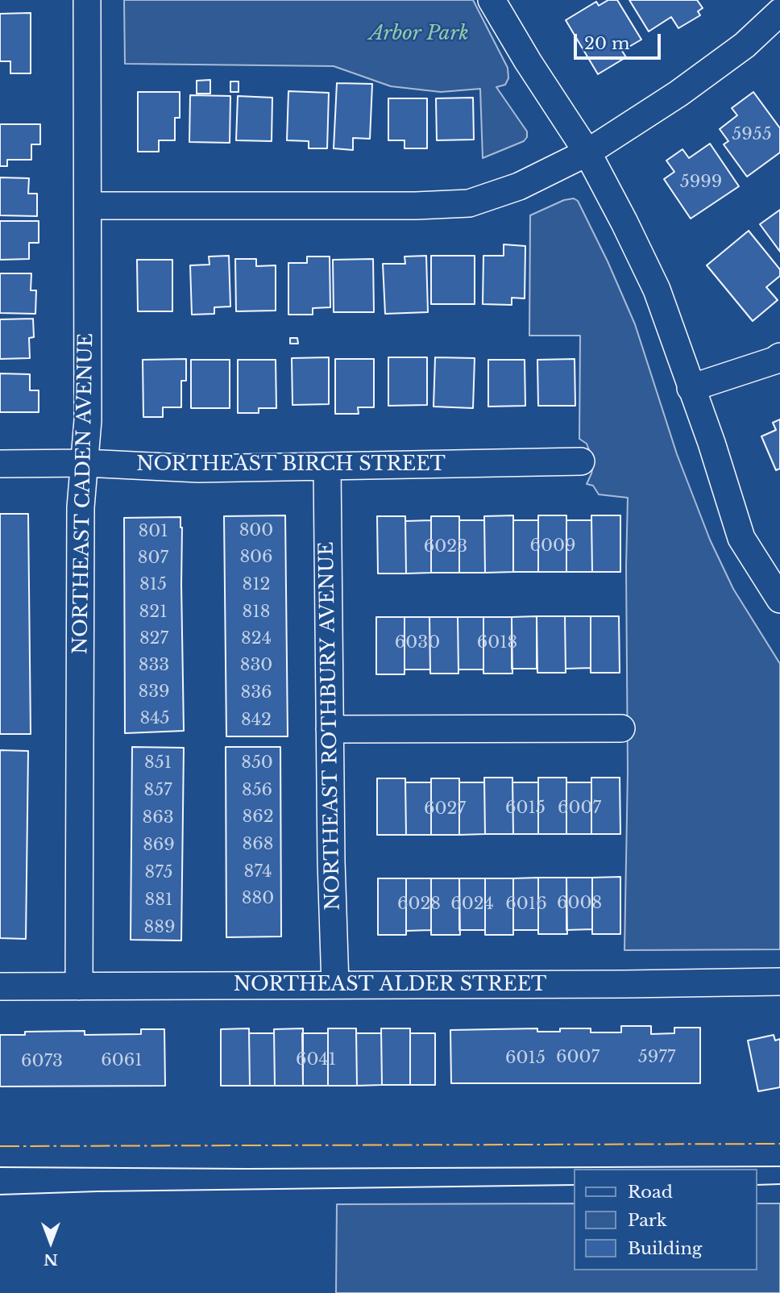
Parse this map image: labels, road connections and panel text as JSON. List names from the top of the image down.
{
  "streets": {
    "street": [
      "NORTHEAST BIRCH STREET",
      "NORTHEAST CADEN AVENUE",
      "NORTHEAST ROTHBURY AVENUE",
      "NORTHEAST ALDER STREET"
    ]
  },
  "crossings": [
    ["NORTHEAST BIRCH STREET", "NORTHEAST CADEN AVENUE"],
    ["NORTHEAST BIRCH STREET", "NORTHEAST ROTHBURY AVENUE"],
    ["NORTHEAST CADEN AVENUE", "NORTHEAST ALDER STREET"],
    ["NORTHEAST ROTHBURY AVENUE", "NORTHEAST ALDER STREET"]
  ],
  "parks": ["Arbor Park"],
  "house_numbers": [
    "5955",
    "5999",
    "800",
    "801",
    "6009",
    "6023",
    "806",
    "807",
    "815",
    "812",
    "821",
    "818",
    "827",
    "824",
    "6030",
    "6018",
    "833",
    "830",
    "839",
    "836",
    "845",
    "842",
    "851",
    "850",
    "857",
    "856",
    "6015",
    "6007",
    "6027",
    "862",
    "863",
    "868",
    "869",
    "874",
    "875",
    "880",
    "881",
    "6008",
    "6028",
    "6024",
    "6016",
    "889",
    "6007",
    "5977",
    "6015",
    "6041",
    "6061",
    "6073"
  ],
  "legend": ["Road", "Park", "Building"],
  "scale_bar": "20 m",
  "north": "bottom"
}
